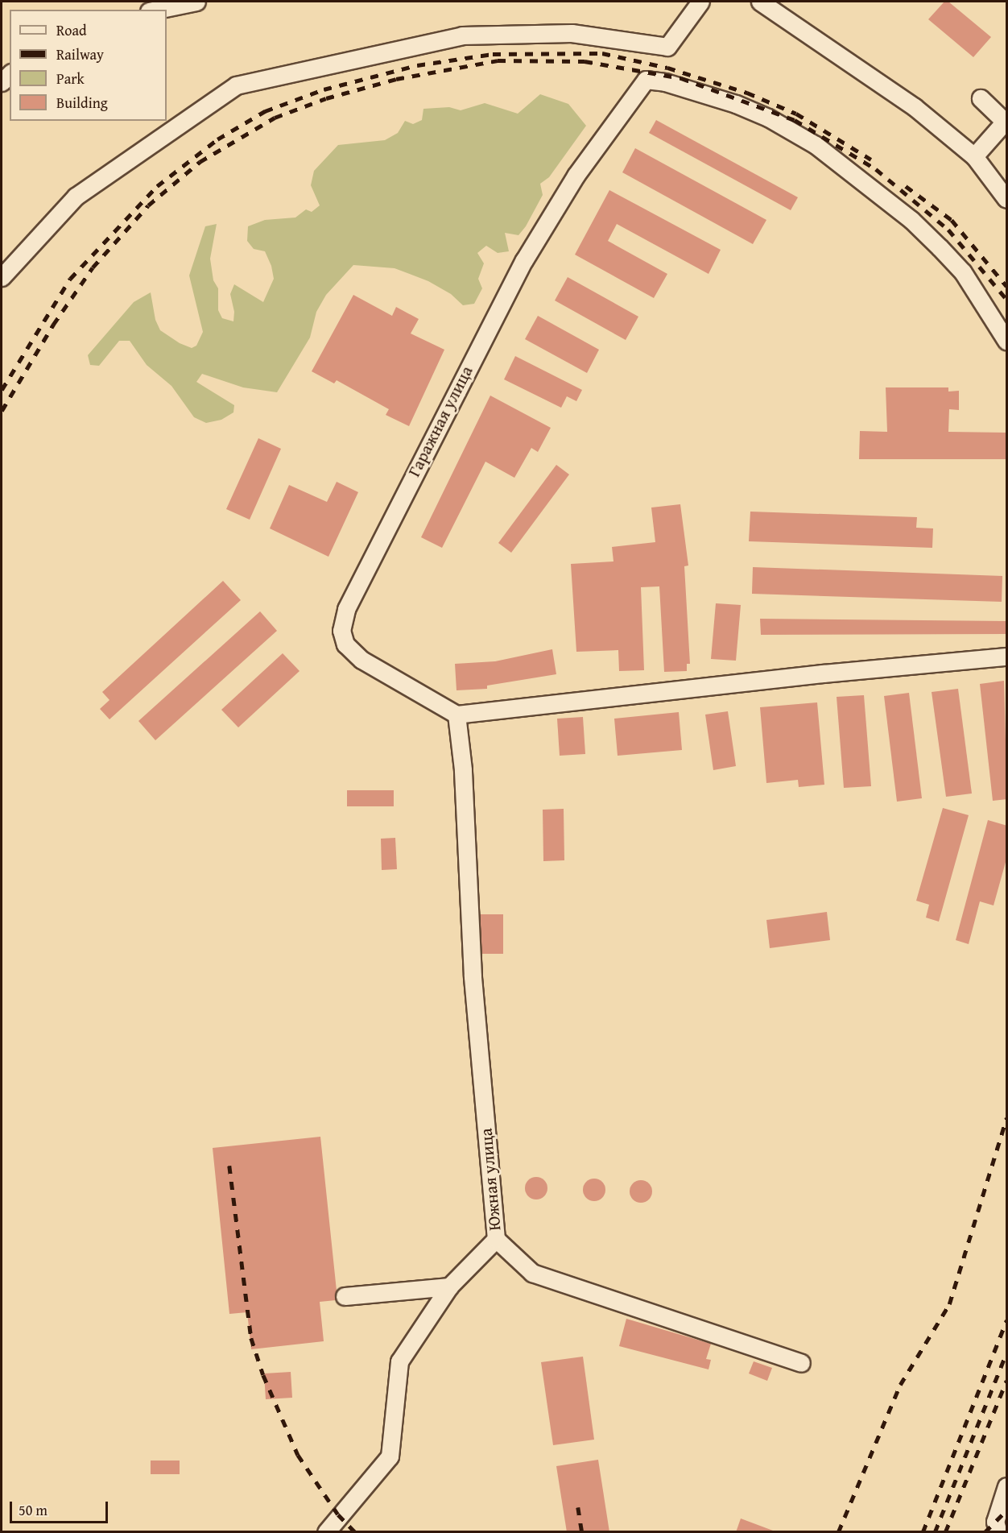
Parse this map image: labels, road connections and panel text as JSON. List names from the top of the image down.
{
  "streets": {
    "street": ["Гаражная улица", "Южная улица"]
  },
  "crossings": [
    ["Гаражная улица", "Южная улица"]
  ],
  "legend": [
    "Road",
    "Railway",
    "Park",
    "Building"
  ],
  "scale_bar": "50 m"
}
